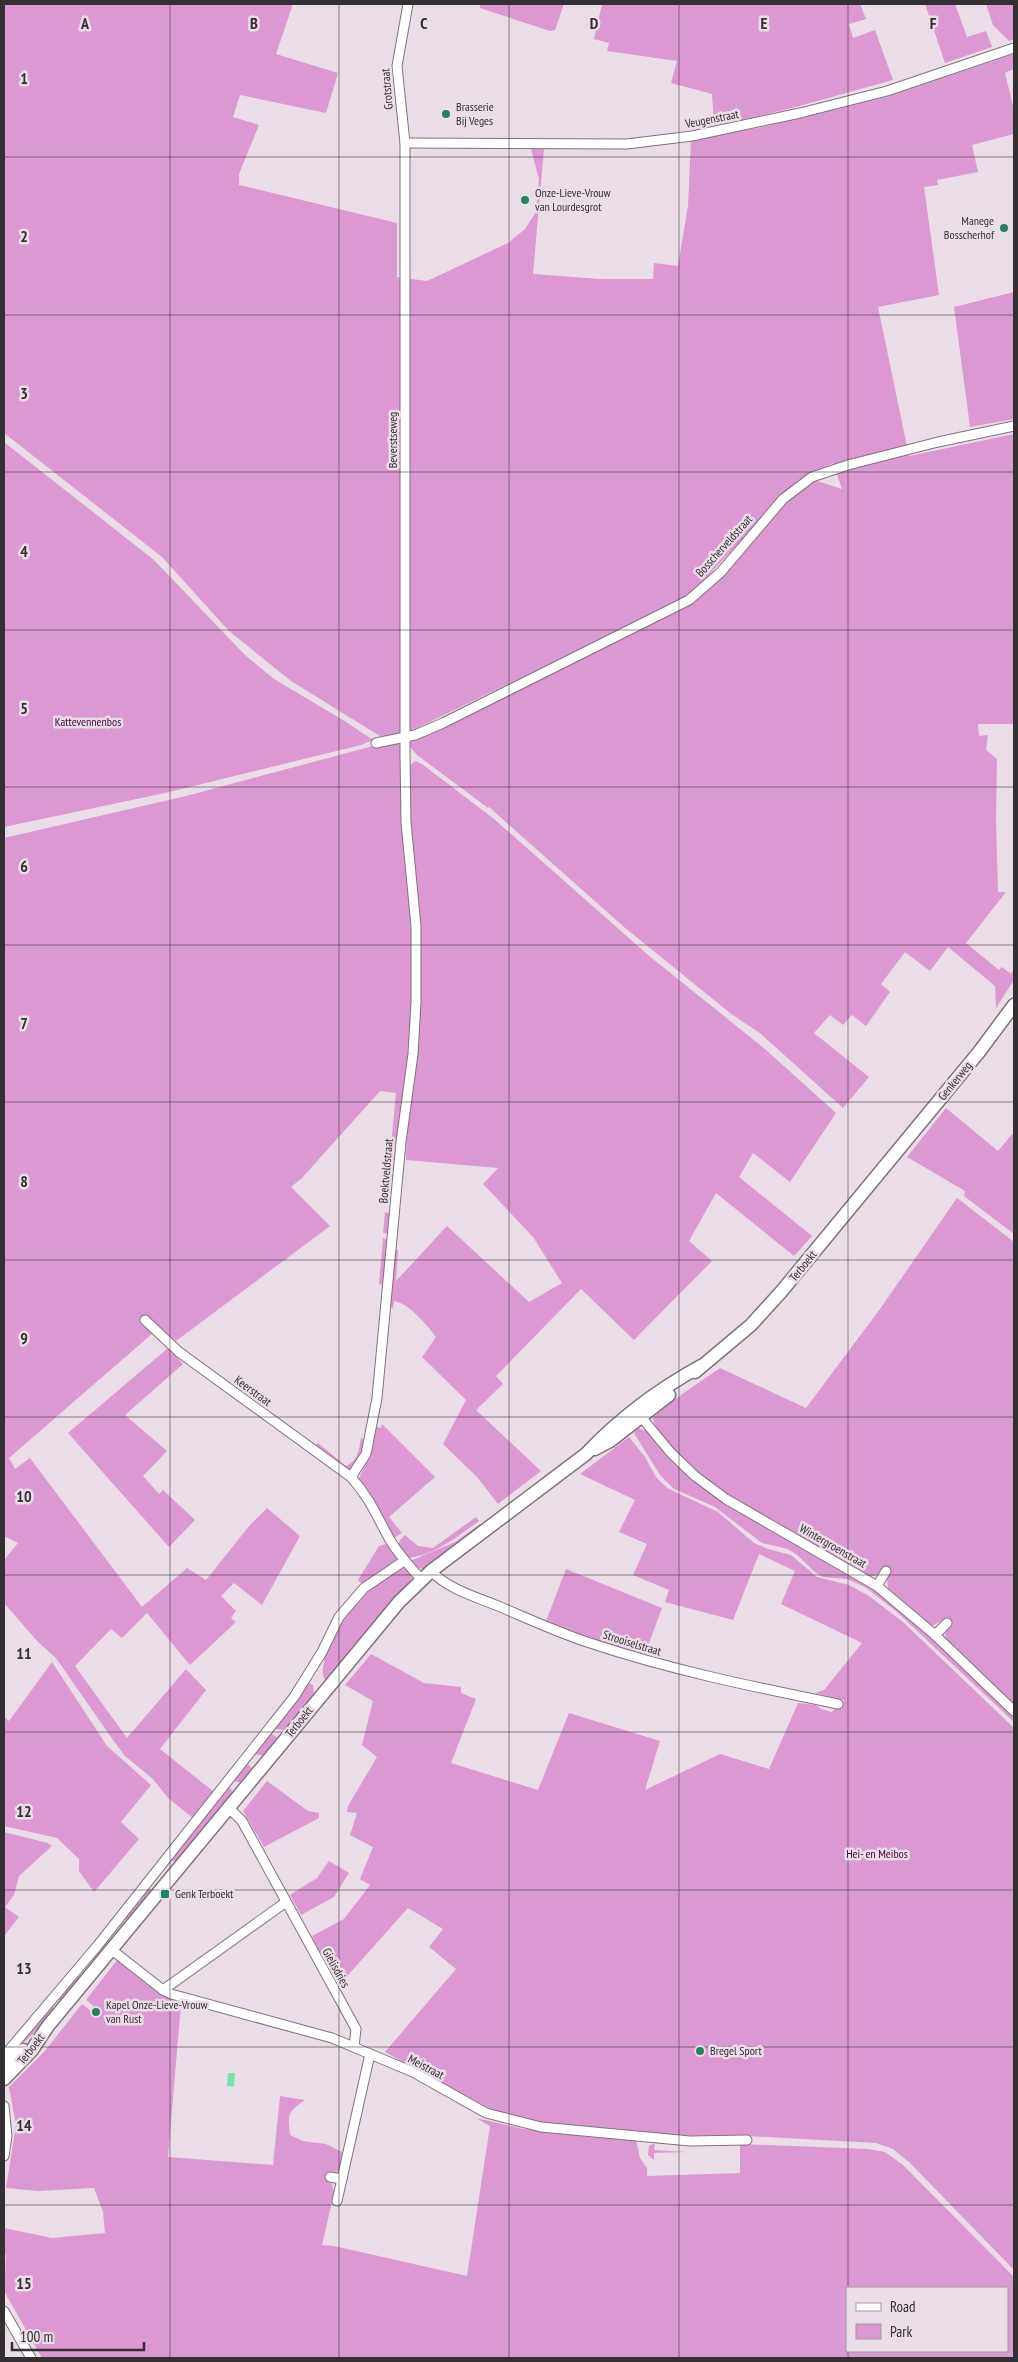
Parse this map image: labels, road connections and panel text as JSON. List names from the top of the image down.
{
  "streets": {
    "main road": ["Genkerweg", "Terboekt"],
    "street": [
      "Grotstraat",
      "Veugenstraat",
      "Beverstseweg",
      "Bosscherveldstraat",
      "Boektveldstraat",
      "Keerstraat",
      "Wintergroenstraat",
      "Strooiselstraat",
      "Gielisdries",
      "Meistraat"
    ]
  },
  "crossings": [
    ["Grotstraat", "Veugenstraat"],
    ["Grotstraat", "Beverstseweg"],
    ["Veugenstraat", "Beverstseweg"],
    ["Beverstseweg", "Bosscherveldstraat"],
    ["Beverstseweg", "Boektveldstraat"],
    ["Bosscherveldstraat", "Boektveldstraat"],
    ["Genkerweg", "Terboekt"],
    ["Boektveldstraat", "Keerstraat"],
    ["Terboekt", "Wintergroenstraat"],
    ["Terboekt", "Strooiselstraat"],
    ["Terboekt", "Gielisdries"],
    ["Terboekt", "Meistraat"],
    ["Gielisdries", "Meistraat"]
  ],
  "parks": ["Kattevennenbos", "Hei- en Meibos"],
  "places": {
    "other": [
      "Brasserie Bij Veges",
      "Onze-Lieve-Vrouw van Lourdesgrot",
      "Manege Bosscherhof",
      "Kapel Onze-Lieve-Vrouw van Rust",
      "Bregel Sport"
    ],
    "transit": ["Genk Terboekt"]
  },
  "legend": ["Road", "Park"],
  "scale_bar": "100 m",
  "grid": {
    "columns": [
      "A",
      "B",
      "C",
      "D",
      "E",
      "F"
    ],
    "rows": [
      "1",
      "2",
      "3",
      "4",
      "5",
      "6",
      "7",
      "8",
      "9",
      "10",
      "11",
      "12",
      "13",
      "14",
      "15"
    ]
  }
}
